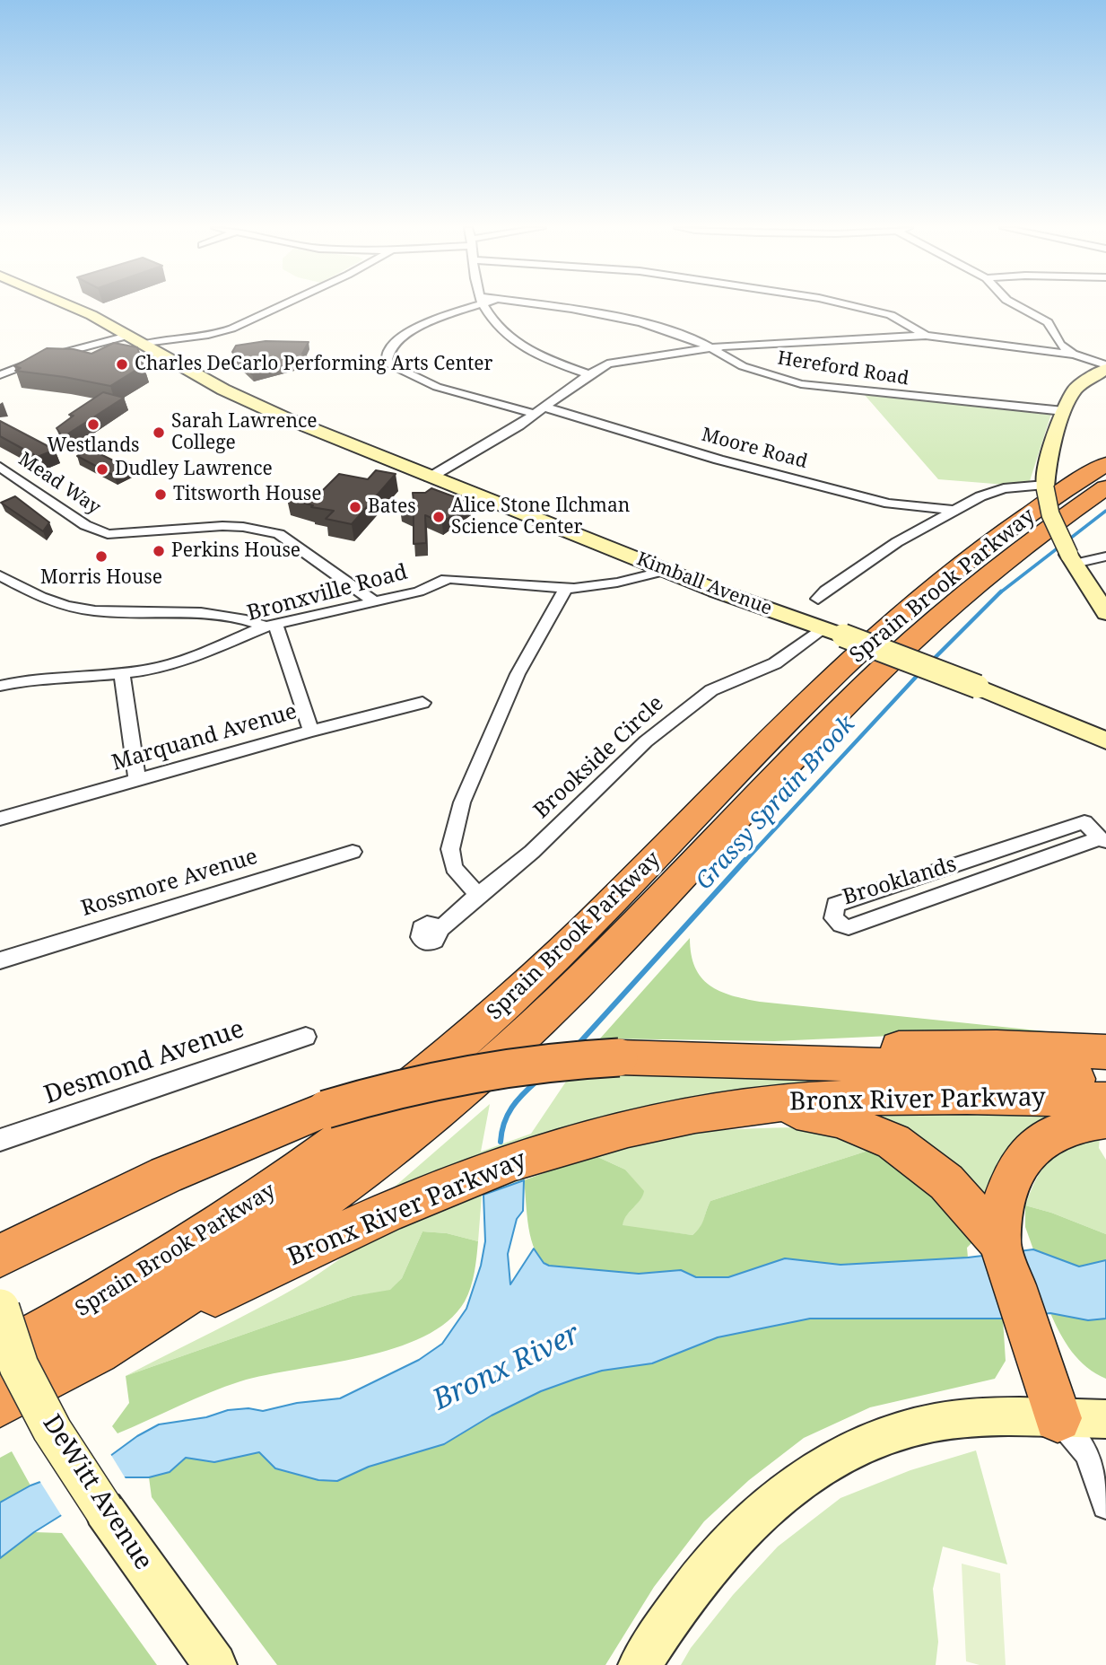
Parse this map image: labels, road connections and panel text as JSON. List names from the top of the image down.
{
  "streets": {
    "highway": ["Sprain Brook Parkway", "Bronx River Parkway"],
    "street": [
      "Hereford Road",
      "Moore Road",
      "Mead Way",
      "Kimball Avenue",
      "Bronxville Road",
      "Marquand Avenue",
      "Brookside Circle",
      "Brooklands",
      "Rossmore Avenue",
      "Desmond Avenue",
      "DeWitt Avenue"
    ]
  },
  "crossings": [
    ["Mead Way", "Bronxville Road"],
    ["Kimball Avenue", "Bronxville Road"],
    ["Kimball Avenue", "Brookside Circle"],
    ["Sprain Brook Parkway", "Bronx River Parkway"]
  ],
  "water": ["Grassy Sprain Brook", "Bronx River"],
  "places": [
    "Charles DeCarlo Performing Arts Center",
    "Westlands",
    "Sarah Lawrence College",
    "Dudley Lawrence",
    "Titsworth House",
    "Bates",
    "Alice Stone Ilchman Science Center",
    "Perkins House",
    "Morris House"
  ]
}
